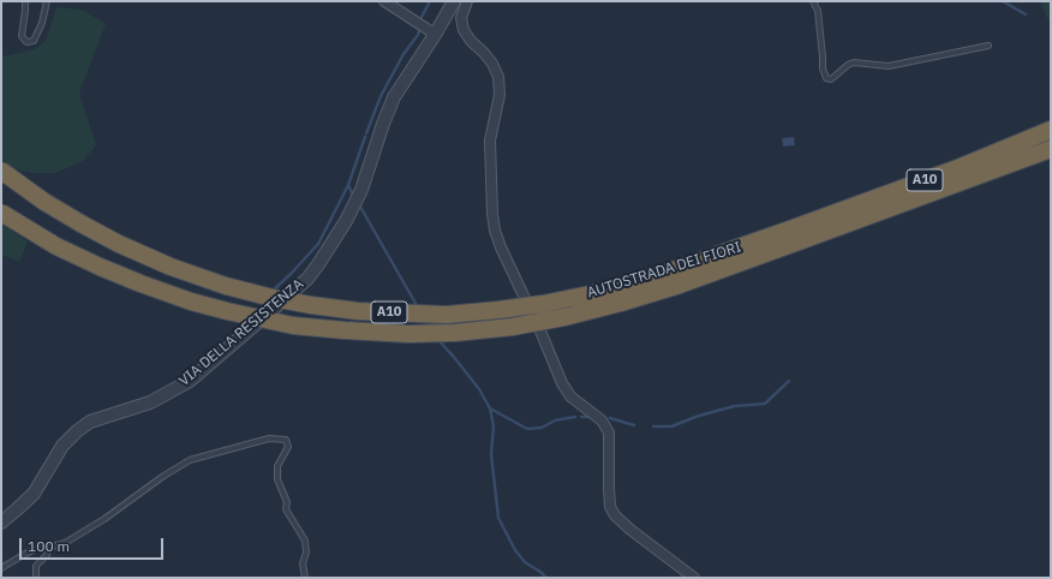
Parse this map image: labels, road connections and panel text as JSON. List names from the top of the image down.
{
  "streets": {
    "highway": ["A10", "AUTOSTRADA DEI FIORI"],
    "street": ["VIA DELLA RESISTENZA"]
  },
  "scale_bar": "100 m"
}
